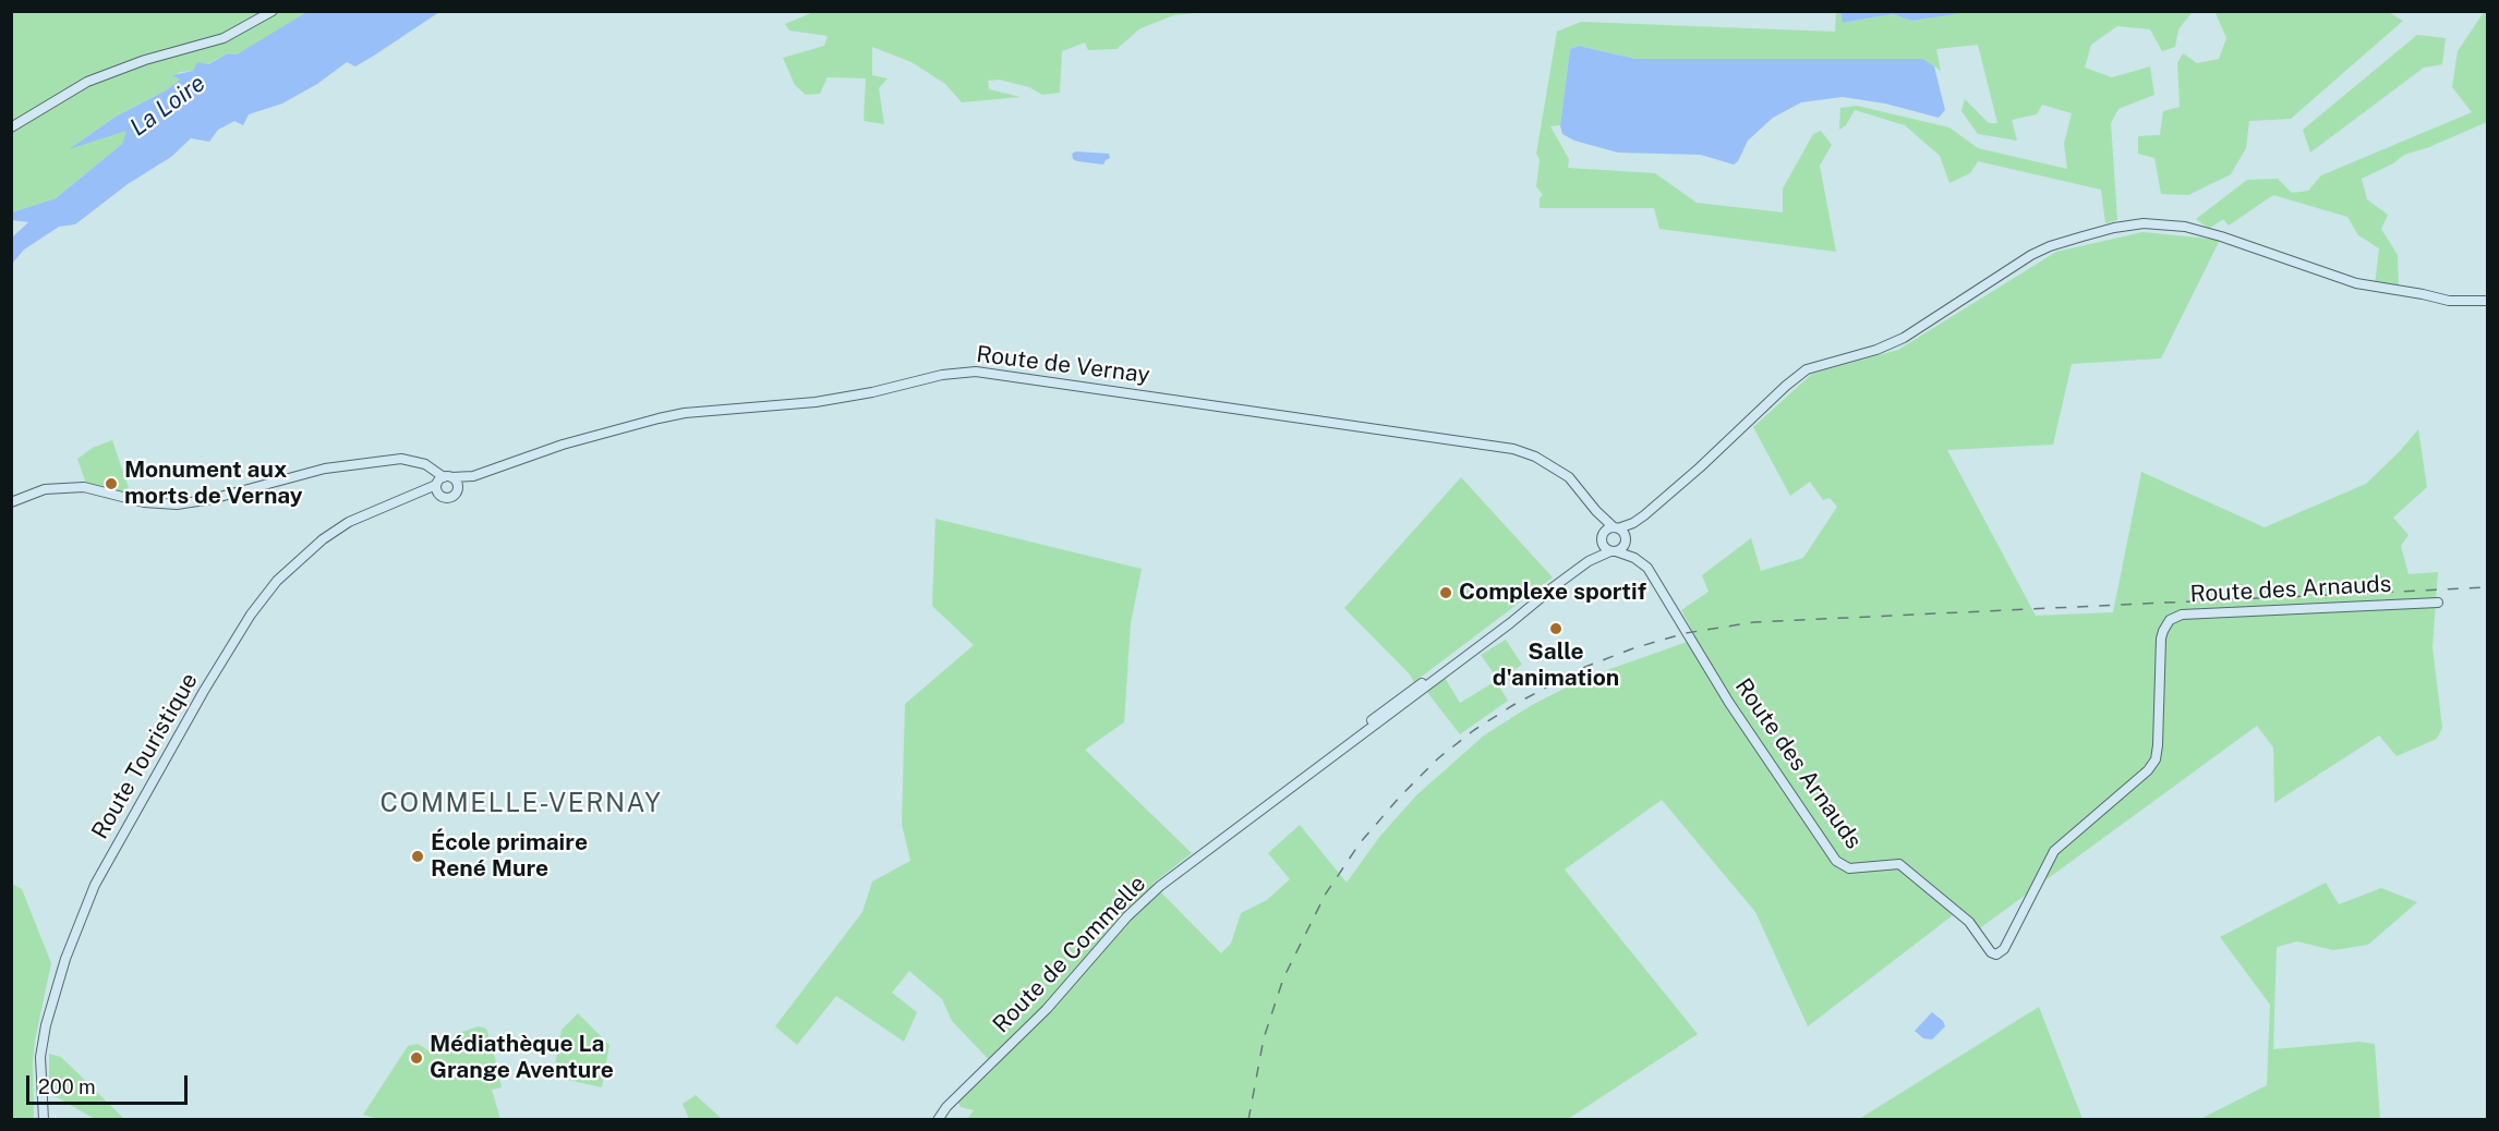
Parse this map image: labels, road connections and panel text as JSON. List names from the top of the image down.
{
  "streets": {
    "street": [
      "Route de Vernay",
      "Route des Arnauds",
      "Route Touristique",
      "Route de Commelle"
    ]
  },
  "crossings": [
    ["Route de Vernay", "Route des Arnauds"],
    ["Route de Vernay", "Route Touristique"],
    ["Route de Vernay", "Route de Commelle"],
    ["Route des Arnauds", "Route de Commelle"]
  ],
  "districts": ["COMMELLE-VERNAY"],
  "water": ["La Loire"],
  "places": [
    "Monument aux morts de Vernay",
    "Complexe sportif",
    "Salle d'animation",
    "École primaire René Mure",
    "Médiathèque La Grange Aventure"
  ],
  "scale_bar": "200 m"
}
